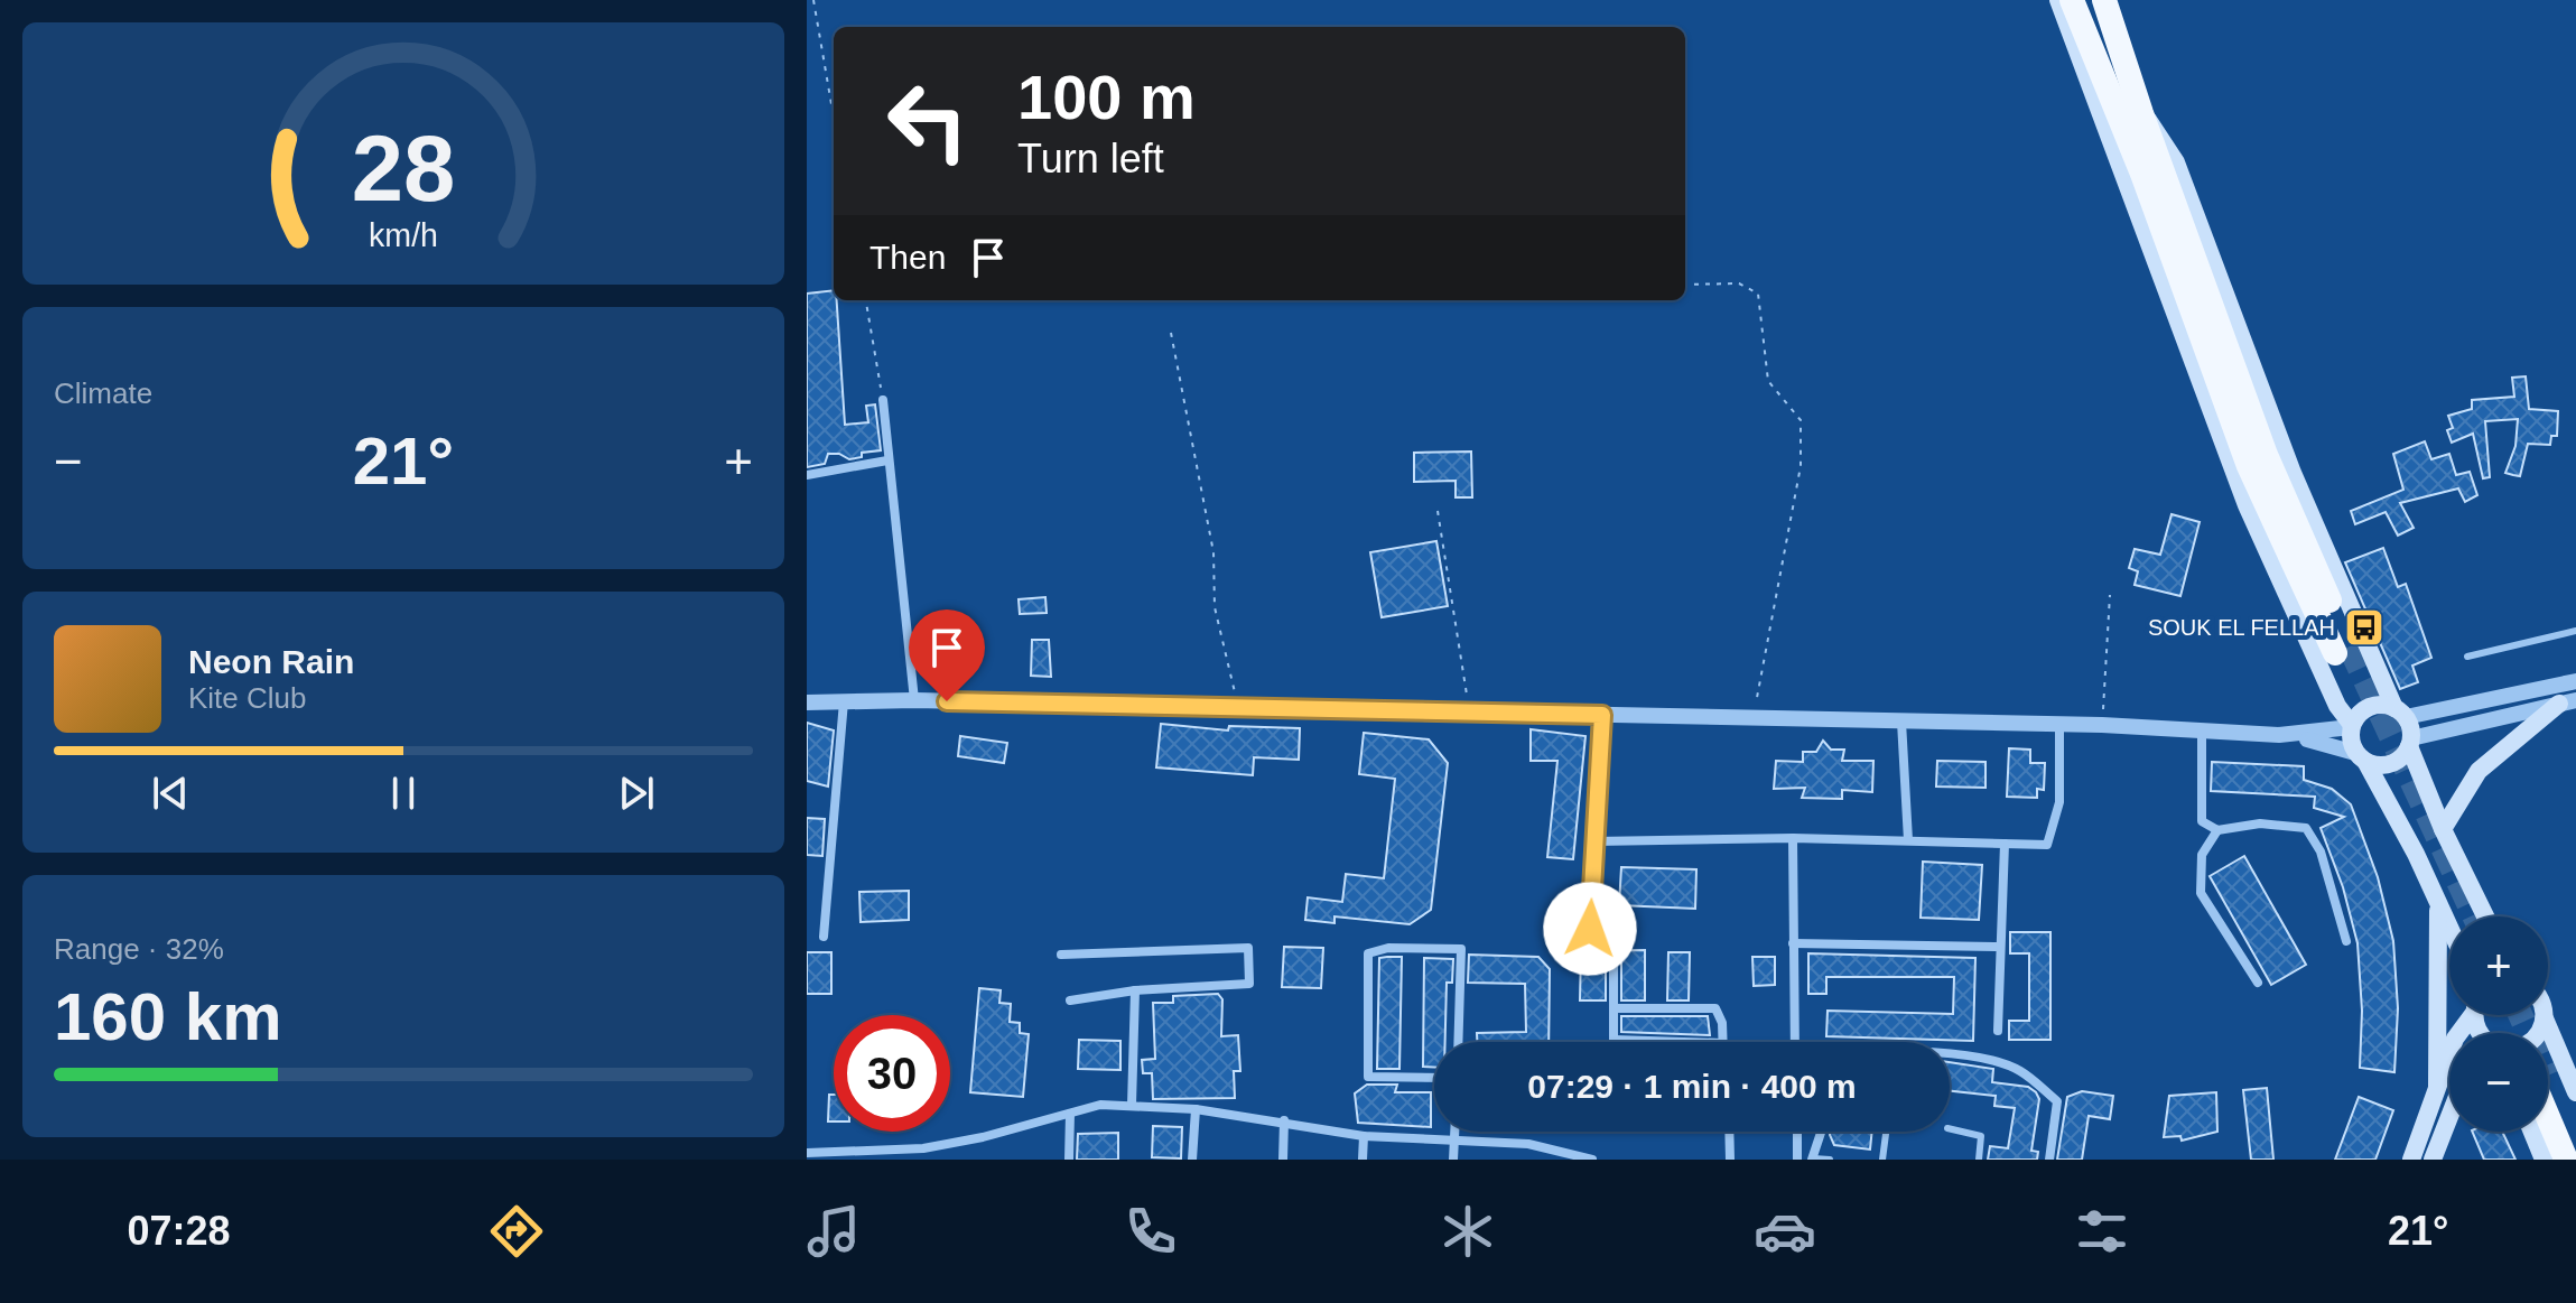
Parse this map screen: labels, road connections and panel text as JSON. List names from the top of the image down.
{
  "places": {
    "bus stop": ["SOUK EL FELLAH"]
  },
  "page": {
    "turn": ["100 m", "Turn left"],
    "then": "Then",
    "tile": [
      "Climate",
      ["Range · 32%", "160 km"]
    ],
    "heat": ["−", "21°", "+"],
    "song": ["Neon Rain", "Kite Club"],
    "map_buttons": ["+", "−"],
    "limit": "30",
    "trip": "07:29 · 1 min · 400 m",
    "tabs": ["07:28", "21°"],
    "gauge": ["28", "km/h"]
  }
}
